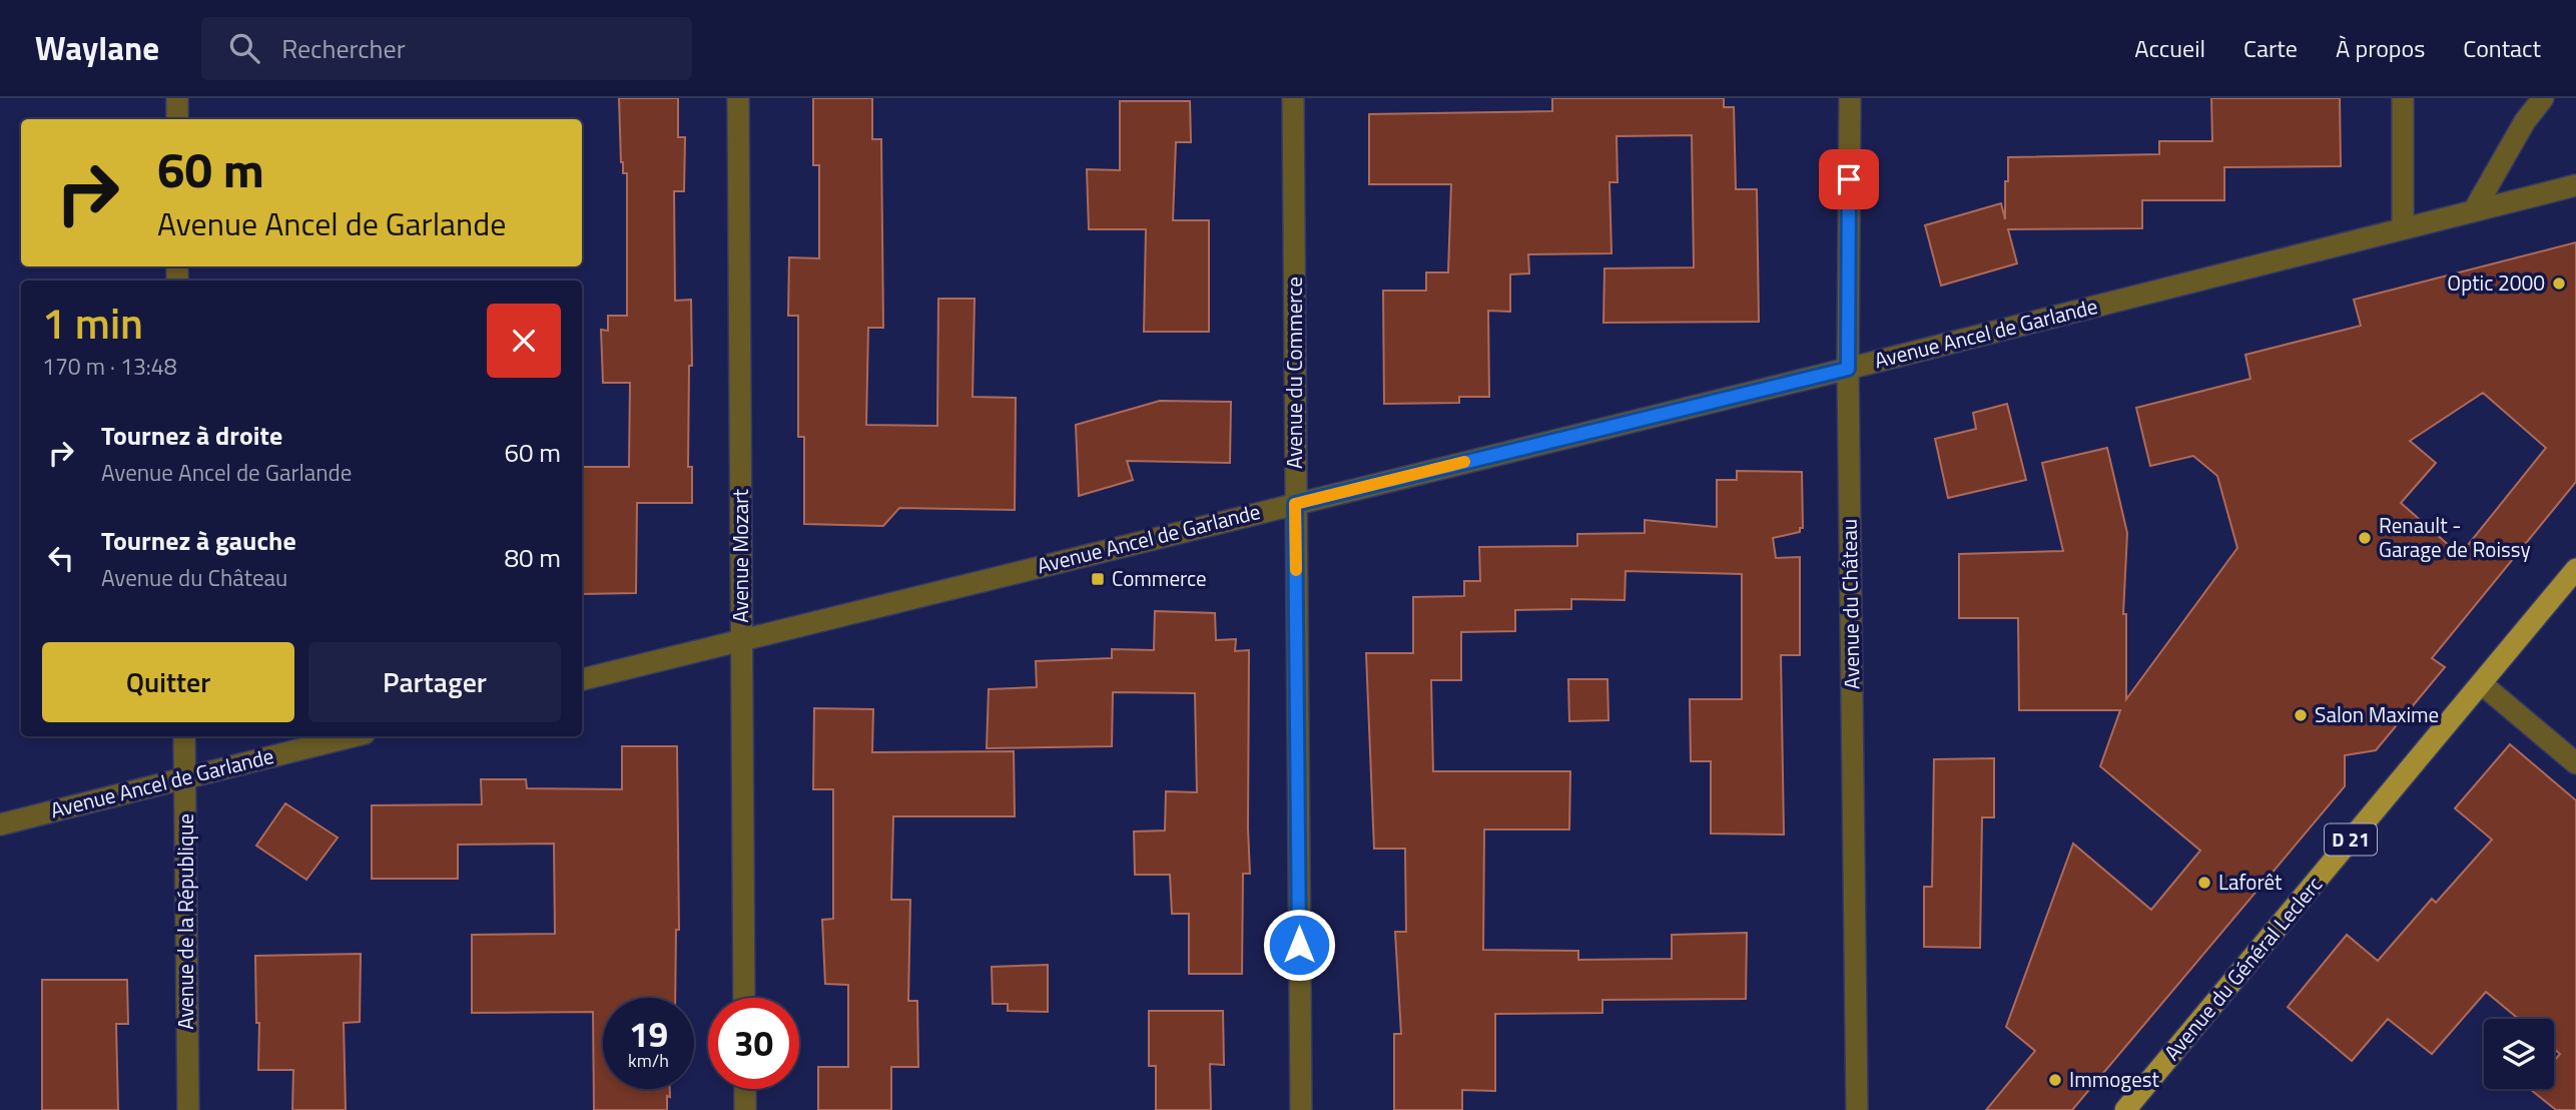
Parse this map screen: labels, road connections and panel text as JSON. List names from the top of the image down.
{
  "streets": {
    "main road": ["D 21", "Avenue du Général Leclerc"],
    "street": [
      "Avenue Ancel de Garlande",
      "Avenue du Commerce",
      "Avenue Mozart",
      "Avenue du Château",
      "Avenue de la République"
    ]
  },
  "crossings": [
    ["Avenue Ancel de Garlande", "Avenue du Commerce"],
    ["Avenue Ancel de Garlande", "Avenue Mozart"],
    ["Avenue Ancel de Garlande", "Avenue du Château"],
    ["Avenue Ancel de Garlande", "Avenue de la République"]
  ],
  "places": {
    "other": [
      "Optic 2000",
      "Renault - Garage de Roissy",
      "Salon Maxime",
      "Laforêt",
      "Immogest"
    ],
    "transit": ["Commerce"]
  },
  "page": {
    "header": "Waylane",
    "search": "Rechercher",
    "nav": [
      "Accueil",
      "Carte",
      "À propos",
      "Contact"
    ],
    "turn": ["60 m", "Avenue Ancel de Garlande"],
    "heading": ["1 min", "170 m · 13:48"],
    "list": [
      {
        "name": "Tournez à droite",
        "note": "Avenue Ancel de Garlande",
        "value": "60 m"
      },
      {
        "name": "Tournez à gauche",
        "note": "Avenue du Château",
        "value": "80 m"
      }
    ],
    "buttons": ["Quitter", "Partager"],
    "speed": "19 km/h",
    "limit": "30"
  }
}
